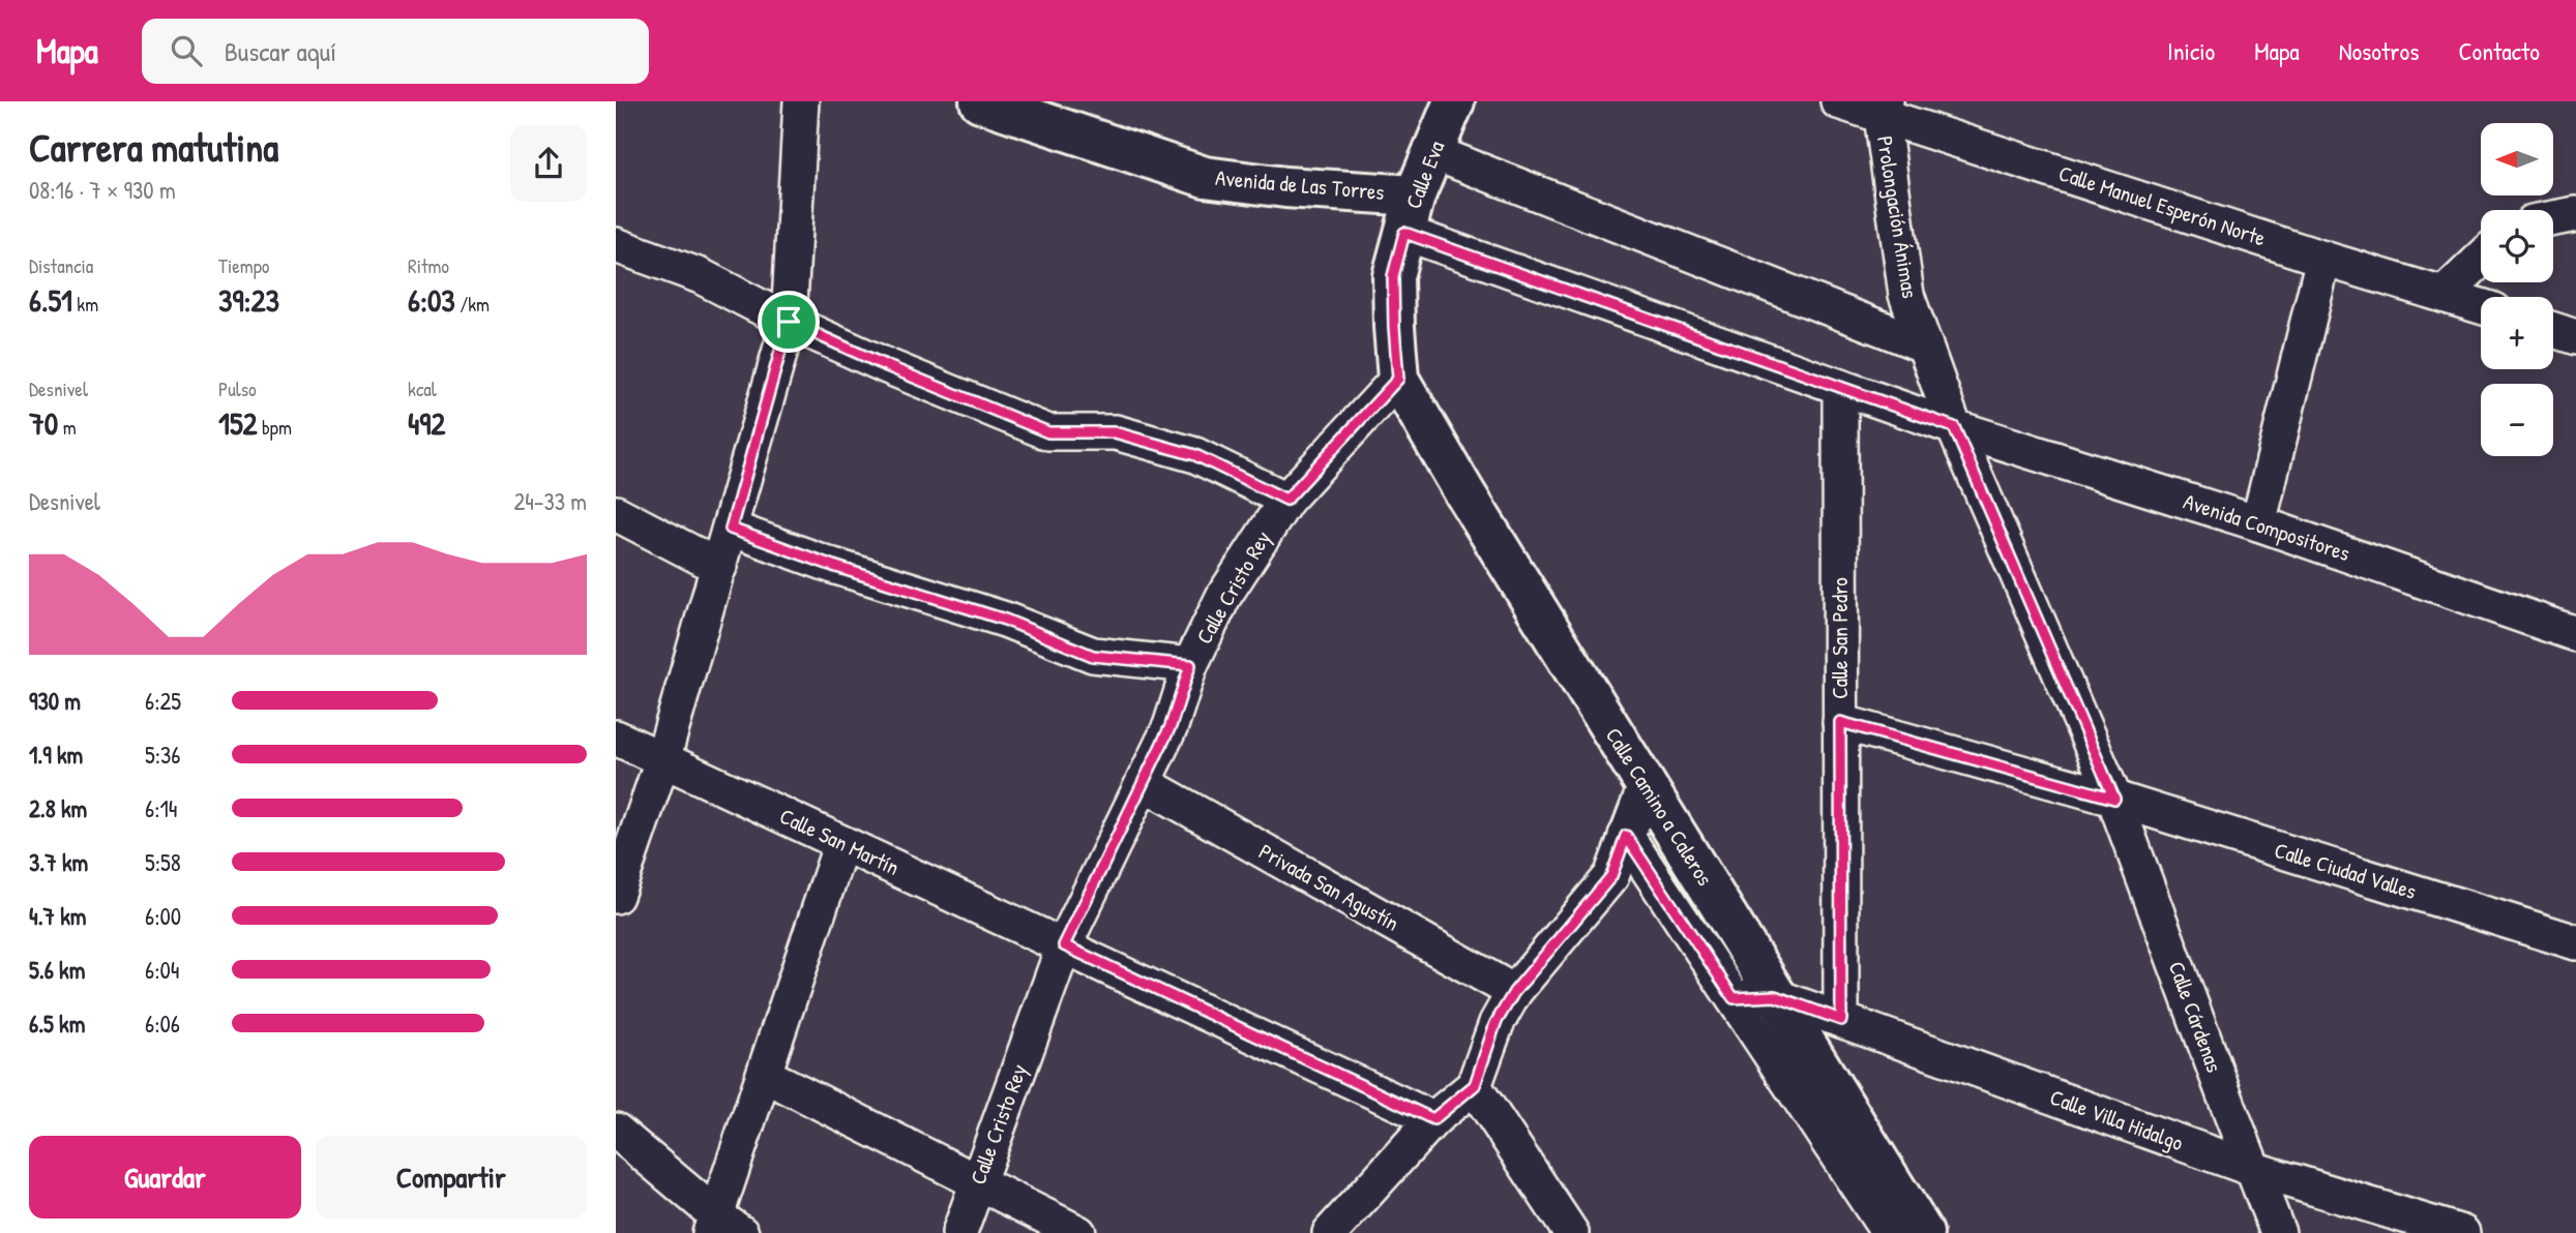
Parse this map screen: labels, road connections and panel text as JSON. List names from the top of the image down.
{
  "streets": {
    "street": [
      "Calle Eva",
      "Avenida de Las Torres",
      "Calle Manuel Esperón Norte",
      "Prolongación Ánimas",
      "Avenida Compositores",
      "Calle Cristo Rey",
      "Calle San Pedro",
      "Calle Camino a Caleros",
      "Calle San Martín",
      "Calle Ciudad Valles",
      "Privada San Agustín",
      "Calle Cárdenas",
      "Calle Villa Hidalgo"
    ]
  },
  "crossings": [
    ["Calle Eva", "Avenida de Las Torres"],
    ["Calle Eva", "Avenida Compositores"],
    ["Calle Eva", "Calle Cristo Rey"],
    ["Calle Eva", "Calle Camino a Caleros"],
    ["Avenida de Las Torres", "Avenida Compositores"],
    ["Calle Manuel Esperón Norte", "Prolongación Ánimas"],
    ["Prolongación Ánimas", "Avenida Compositores"],
    ["Prolongación Ánimas", "Calle Ciudad Valles"],
    ["Prolongación Ánimas", "Calle Cárdenas"],
    ["Avenida Compositores", "Calle San Pedro"],
    ["Calle Cristo Rey", "Calle Camino a Caleros"],
    ["Calle Cristo Rey", "Calle San Martín"],
    ["Calle Cristo Rey", "Privada San Agustín"],
    ["Calle San Pedro", "Calle Ciudad Valles"],
    ["Calle San Pedro", "Calle Villa Hidalgo"],
    ["Calle Camino a Caleros", "Calle Villa Hidalgo"],
    ["Calle Ciudad Valles", "Calle Cárdenas"],
    ["Calle Cárdenas", "Calle Villa Hidalgo"]
  ],
  "north": "left",
  "page": {
    "header": "Mapa",
    "search": "Buscar aquí",
    "nav": [
      "Inicio",
      "Mapa",
      "Nosotros",
      "Contacto"
    ],
    "heading": ["Carrera matutina", "08:16 · 7 × 930 m"],
    "map_buttons": ["+", "−"],
    "stats": [
      ["Distancia", "6.51 km"],
      ["Tiempo", "39:23"],
      ["Ritmo", "6:03 /km"],
      ["Desnivel", "70 m"],
      ["Pulso", "152 bpm"],
      ["kcal", "492"]
    ],
    "chart": ["Desnivel", "24–33 m"],
    "list": [
      {
        "name": "930 m",
        "note": "6:25"
      },
      {
        "name": "1.9 km",
        "note": "5:36"
      },
      {
        "name": "2.8 km",
        "note": "6:14"
      },
      {
        "name": "3.7 km",
        "note": "5:58"
      },
      {
        "name": "4.7 km",
        "note": "6:00"
      },
      {
        "name": "5.6 km",
        "note": "6:04"
      },
      {
        "name": "6.5 km",
        "note": "6:06"
      }
    ],
    "buttons": ["Guardar", "Compartir"]
  }
}
